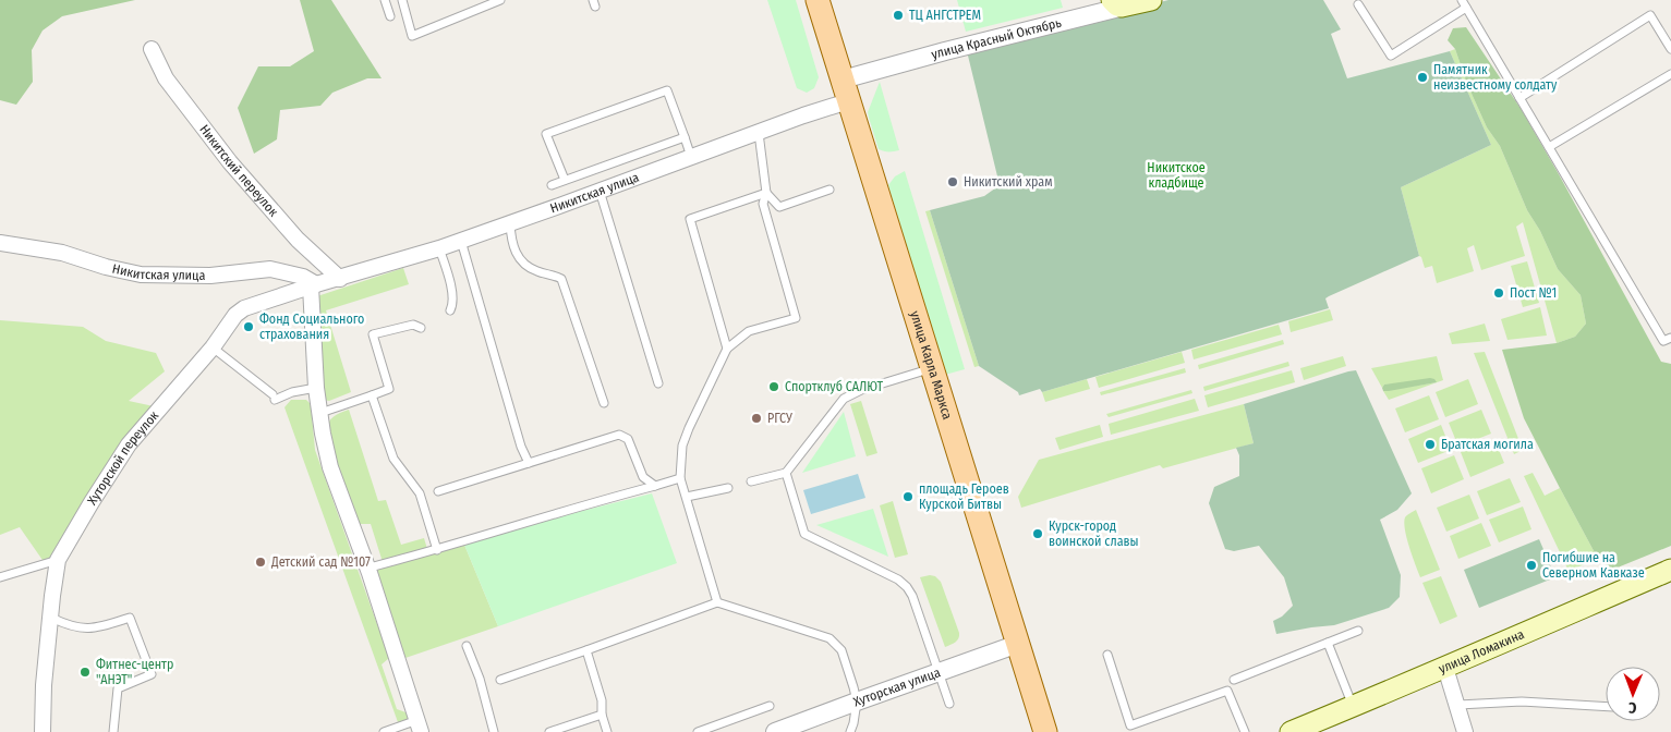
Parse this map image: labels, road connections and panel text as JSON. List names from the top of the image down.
{
  "streets": {
    "main road": ["улица Красный Октябрь", "улица Карла Маркса", "улица Ломакина"],
    "street": [
      "Никитский переулок",
      "Никитская улица",
      "Хуторской переулок",
      "Хуторская улица"
    ]
  },
  "crossings": [
    ["улица Красный Октябрь", "Никитская улица"],
    ["улица Красный Октябрь", "улица Карла Маркса"],
    ["Никитский переулок", "Никитская улица"],
    ["Никитский переулок", "Хуторской переулок"],
    ["Никитская улица", "улица Карла Маркса"],
    ["Никитская улица", "Хуторской переулок"],
    ["улица Карла Маркса", "Хуторская улица"]
  ],
  "parks": ["Никитское кладбище"],
  "places": [
    "ТЦ АНГСТРЕМ",
    "Памятник неизвестному солдату",
    "Никитский храм",
    "Пост №1",
    "Фонд Социального страхования",
    "Спортклуб САЛЮТ",
    "РГСУ",
    "Братская могила",
    "площадь Героев Курской Битвы",
    "Курск-город воинской славы",
    "Детский сад №107",
    "Погибшие на Северном Кавказе",
    "Фитнес-центр \"АНЭТ\""
  ],
  "north": "bottom"
}
